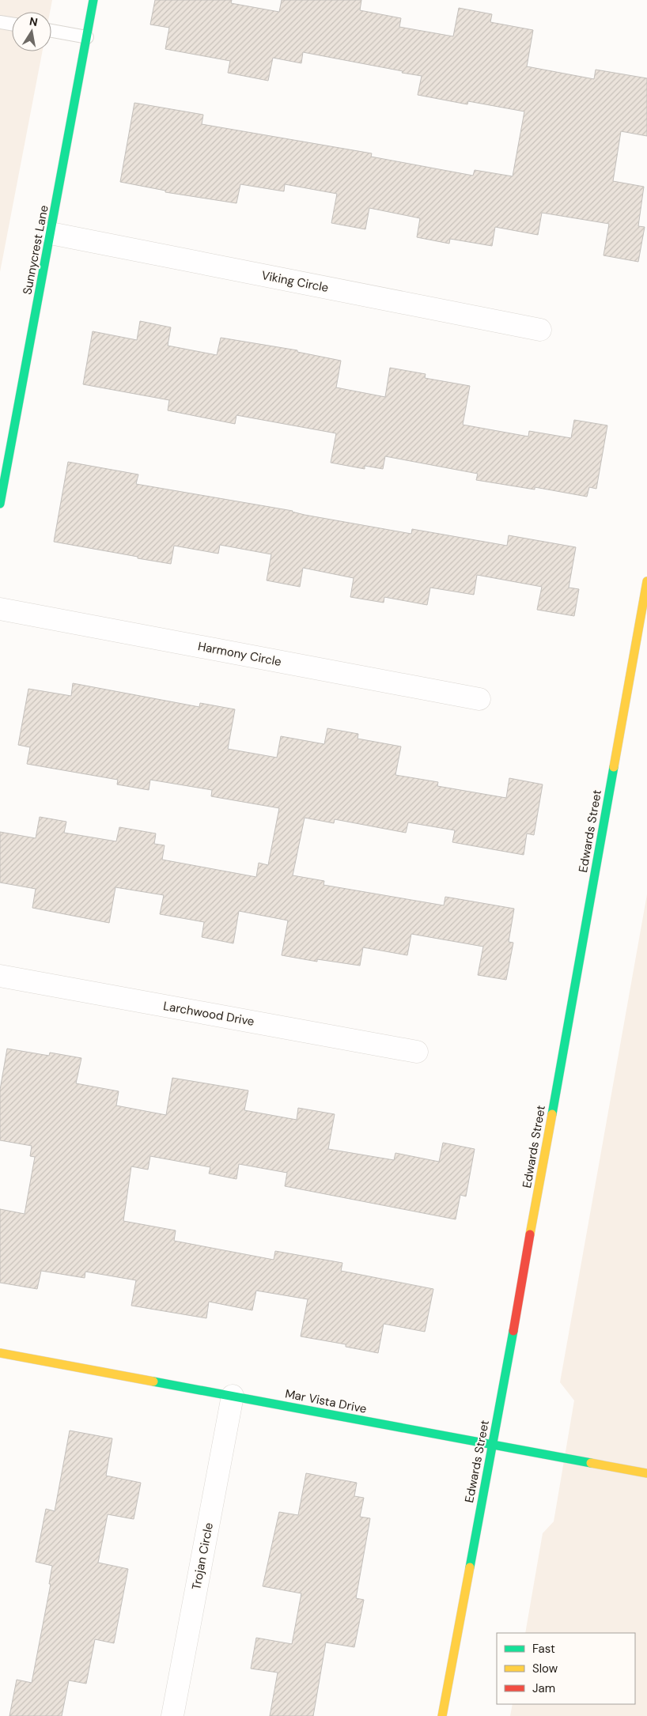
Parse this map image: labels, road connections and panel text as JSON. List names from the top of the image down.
{
  "streets": {
    "street": [
      "Sunnycrest Lane",
      "Viking Circle",
      "Harmony Circle",
      "Edwards Street",
      "Larchwood Drive",
      "Mar Vista Drive",
      "Trojan Circle"
    ]
  },
  "crossings": [
    ["Sunnycrest Lane", "Viking Circle"],
    ["Edwards Street", "Mar Vista Drive"],
    ["Mar Vista Drive", "Trojan Circle"]
  ],
  "legend": ["Fast", "Slow", "Jam"],
  "north": "top"
}
